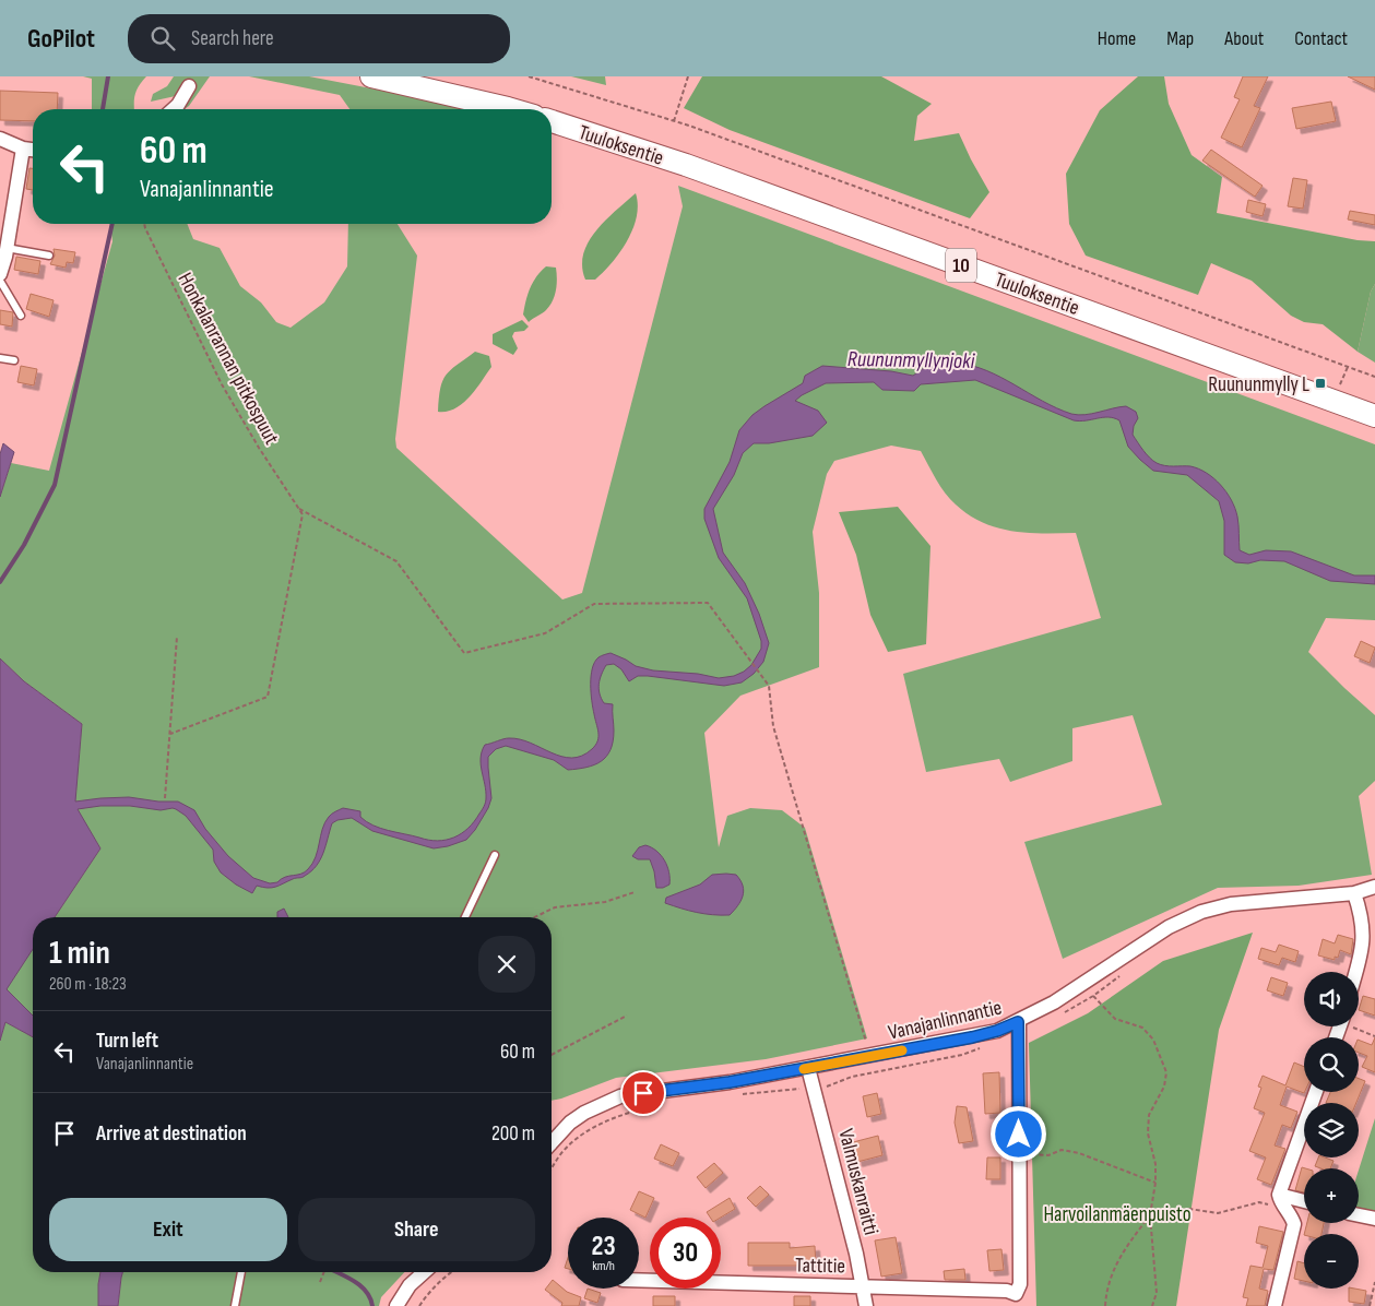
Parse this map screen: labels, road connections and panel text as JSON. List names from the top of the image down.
{
  "streets": {
    "highway": ["Tuuloksentie", "10"],
    "street": ["Vanajanlinnantie", "Valmuskanraitti", "Tattitie"],
    "path": ["Honkalanrannan pitkospuut"]
  },
  "crossings": [
    ["Honkalanrannan pitkospuut", "Vanajanlinnantie"],
    ["Vanajanlinnantie", "Valmuskanraitti"],
    ["Valmuskanraitti", "Tattitie"]
  ],
  "water": ["Ruununmyllynjoki"],
  "parks": ["Harvoilanmäenpuisto"],
  "places": {
    "transit": ["Ruununmylly L"]
  },
  "page": {
    "header": "GoPilot",
    "search": "Search here",
    "nav": [
      "Home",
      "Map",
      "About",
      "Contact"
    ],
    "turn": ["60 m", "Vanajanlinnantie"],
    "heading": ["1 min", "260 m · 18:23"],
    "map_buttons": ["+", "−"],
    "list": [
      {
        "name": "Turn left",
        "note": "Vanajanlinnantie",
        "value": "60 m"
      },
      {
        "name": "Arrive at destination",
        "value": "200 m"
      }
    ],
    "buttons": ["Exit", "Share"],
    "speed": "23 km/h",
    "limit": "30"
  }
}
